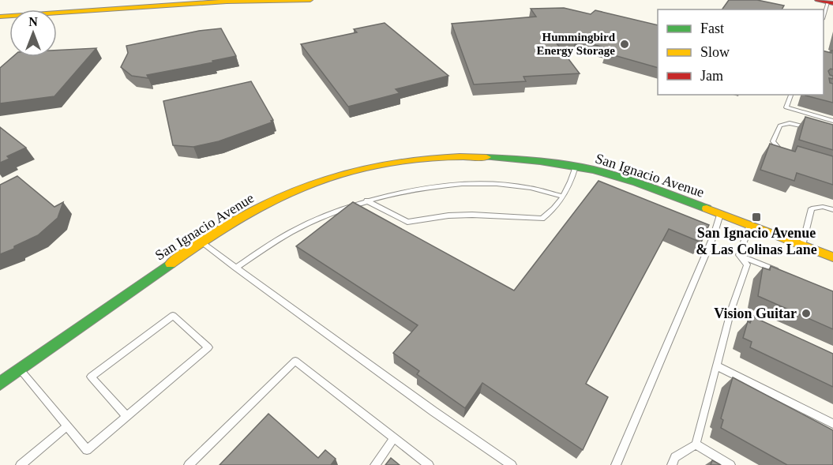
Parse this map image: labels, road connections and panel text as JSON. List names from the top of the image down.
{
  "streets": {
    "main road": ["San Ignacio Avenue"]
  },
  "places": {
    "other": ["Hummingbird Energy Storage", "Vision Guitar"],
    "transit": ["San Ignacio Avenue & Las Colinas Lane"]
  },
  "legend": ["Fast", "Slow", "Jam"],
  "north": "top"
}
